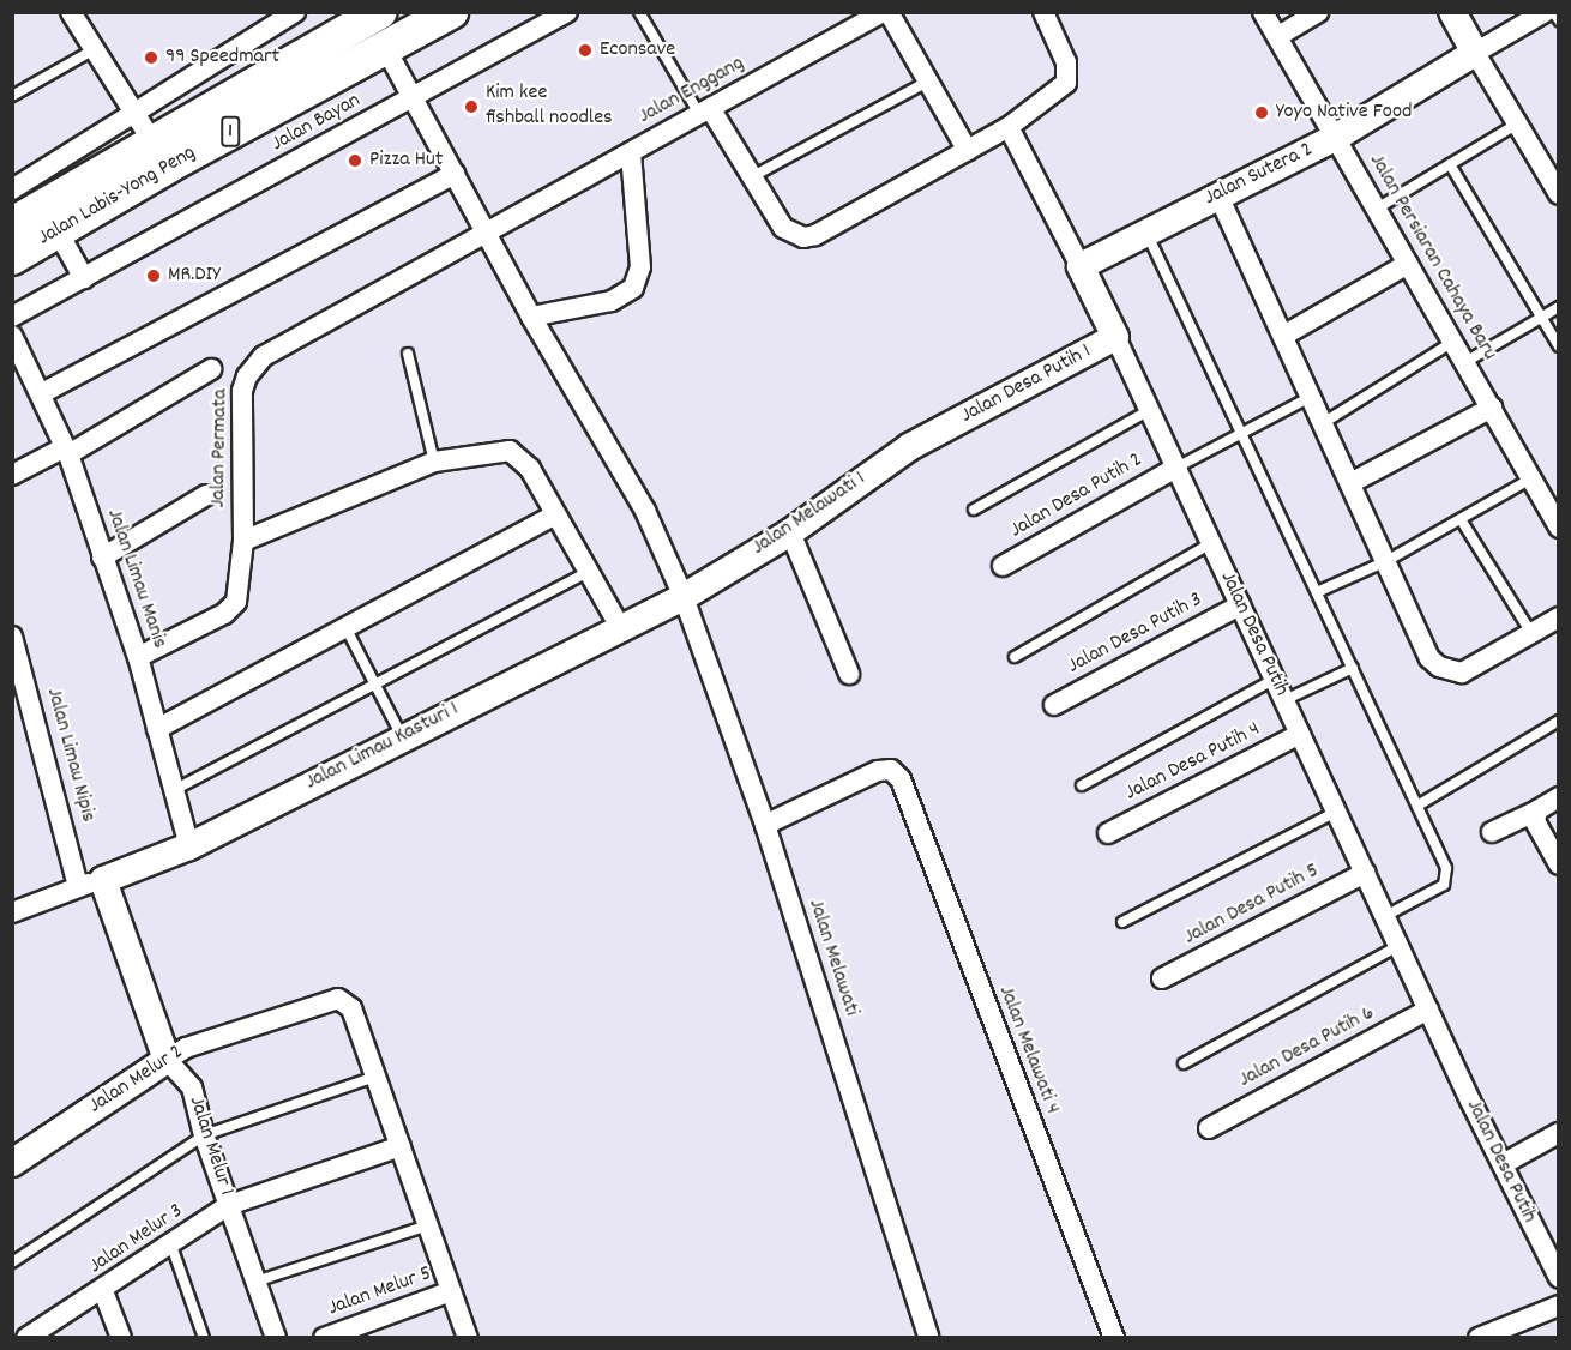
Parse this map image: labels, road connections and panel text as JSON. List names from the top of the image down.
{
  "streets": {
    "highway": ["1", "Jalan Labis-Yong Peng"],
    "street": [
      "Jalan Enggang",
      "Jalan Bayan",
      "Jalan Sutera 2",
      "Jalan Persiaran Cahaya Baru",
      "Jalan Desa Putih 1",
      "Jalan Permata",
      "Jalan Desa Putih 2",
      "Jalan Melawati 1",
      "Jalan Limau Manis",
      "Jalan Desa Putih 3",
      "Jalan Desa Putih",
      "Jalan Limau Kasturi 1",
      "Jalan Limau Nipis",
      "Jalan Desa Putih 4",
      "Jalan Desa Putih 5",
      "Jalan Melawati",
      "Jalan Desa Putih 6",
      "Jalan Melawati 4",
      "Jalan Melur 2",
      "Jalan Melur 1",
      "Jalan Melur 3",
      "Jalan Melur 5"
    ]
  },
  "crossings": [
    ["Jalan Enggang", "Jalan Permata"],
    ["Jalan Enggang", "Jalan Melawati"],
    ["Jalan Bayan", "Jalan Melawati"],
    ["Jalan Sutera 2", "Jalan Persiaran Cahaya Baru"],
    ["Jalan Sutera 2", "Jalan Desa Putih"],
    ["Jalan Labis-Yong Peng", "Jalan Melawati"],
    ["Jalan Desa Putih 1", "Jalan Melawati 1"],
    ["Jalan Desa Putih 1", "Jalan Desa Putih"],
    ["Jalan Permata", "Jalan Limau Manis"],
    ["Jalan Permata", "Jalan Melawati"],
    ["Jalan Desa Putih 2", "Jalan Desa Putih"],
    ["Jalan Melawati 1", "Jalan Limau Kasturi 1"],
    ["Jalan Melawati 1", "Jalan Melawati"],
    ["Jalan Limau Manis", "Jalan Limau Kasturi 1"],
    ["Jalan Desa Putih 3", "Jalan Desa Putih"],
    ["Jalan Desa Putih", "Jalan Desa Putih 4"],
    ["Jalan Desa Putih", "Jalan Desa Putih 5"],
    ["Jalan Desa Putih", "Jalan Desa Putih 6"],
    ["Jalan Limau Kasturi 1", "Jalan Limau Nipis"],
    ["Jalan Limau Kasturi 1", "Jalan Melawati"],
    ["Jalan Limau Kasturi 1", "Jalan Melur 1"],
    ["Jalan Limau Nipis", "Jalan Melur 1"],
    ["Jalan Melawati", "Jalan Melawati 4"],
    ["Jalan Melur 2", "Jalan Melur 1"],
    ["Jalan Melur 1", "Jalan Melur 3"]
  ],
  "places": [
    "Econsave",
    "99 Speedmart",
    "Kim kee fishball noodles",
    "Yoyo Native Food",
    "Pizza Hut",
    "MR.DIY"
  ]
}
